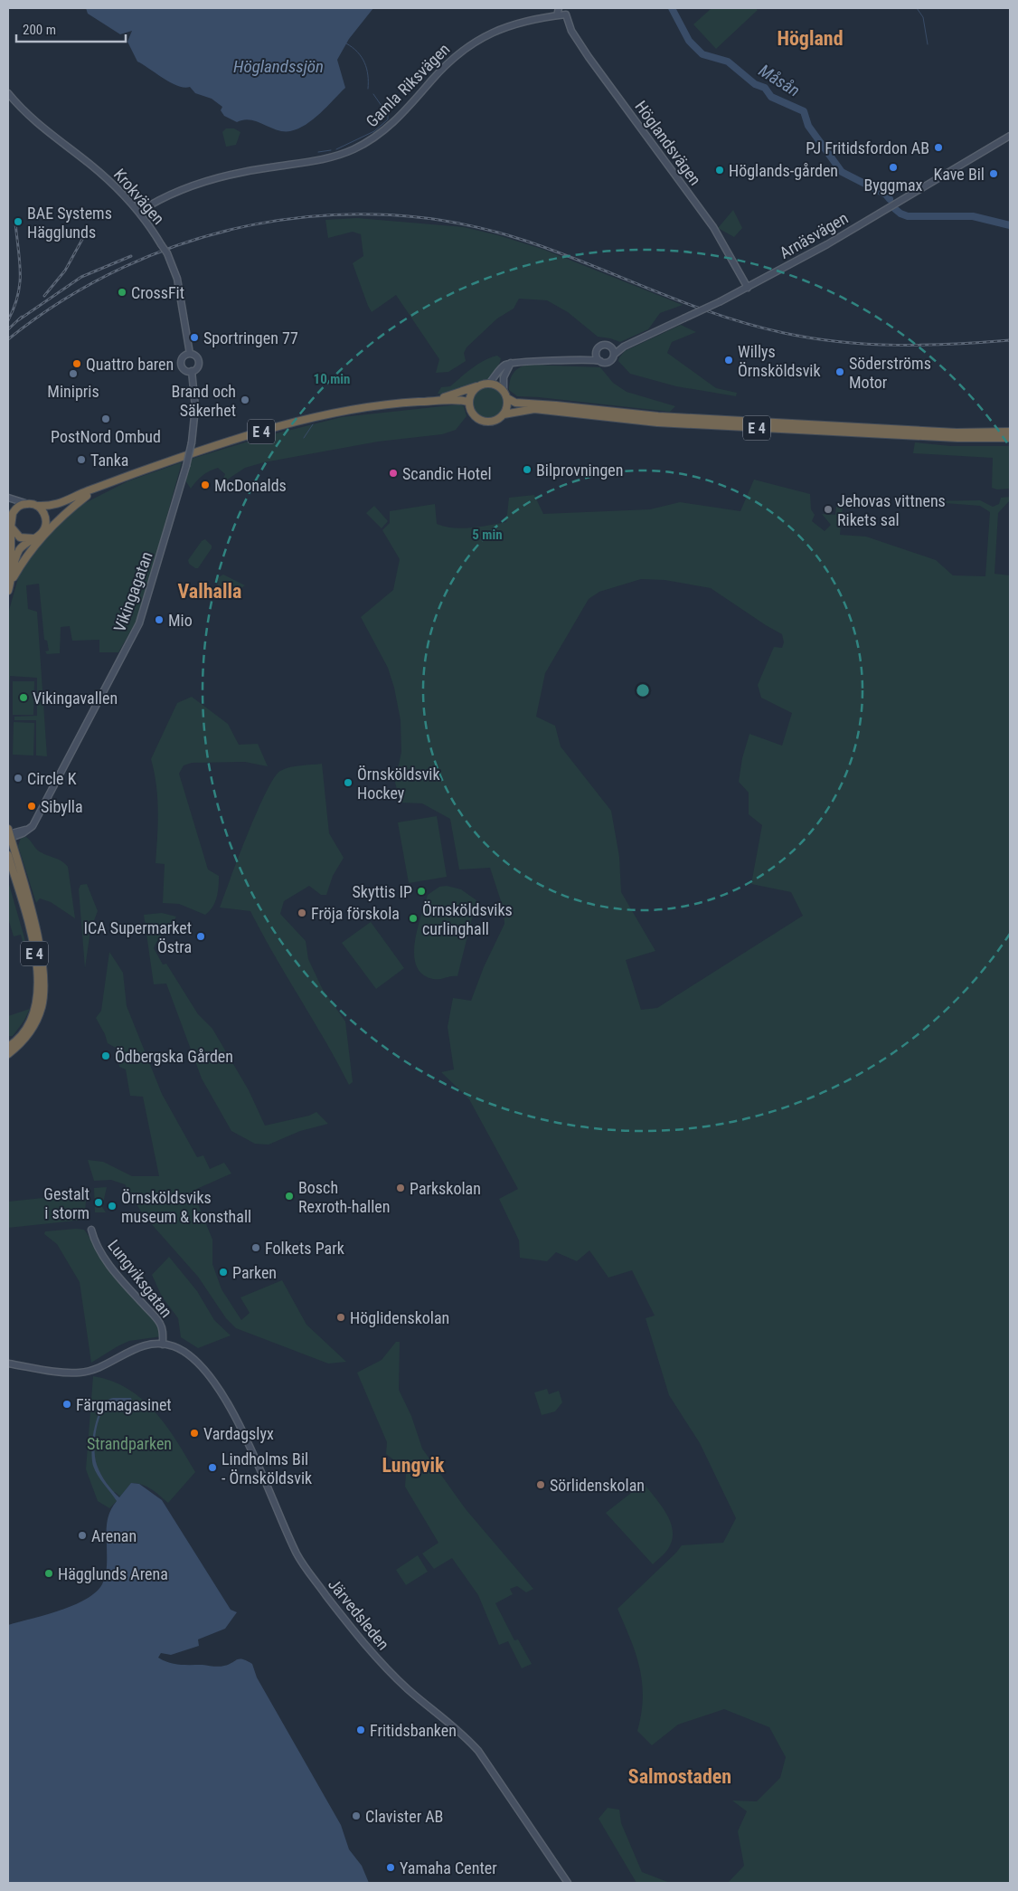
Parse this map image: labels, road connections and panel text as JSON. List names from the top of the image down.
{
  "streets": {
    "highway": ["E 4"],
    "street": [
      "Gamla Riksvägen",
      "Höglandsvägen",
      "Krokvägen",
      "Arnäsvägen",
      "Vikingagatan",
      "Lungviksgatan",
      "Järvedsleden"
    ]
  },
  "crossings": [
    ["Gamla Riksvägen", "Höglandsvägen"],
    ["Gamla Riksvägen", "Krokvägen"],
    ["Höglandsvägen", "Arnäsvägen"],
    ["Krokvägen", "Vikingagatan"],
    ["E 4", "Vikingagatan"],
    ["Lungviksgatan", "Järvedsleden"]
  ],
  "districts": [
    "Högland",
    "Valhalla",
    "Lungvik",
    "Salmostaden"
  ],
  "water": ["Höglandssjön", "Måsån"],
  "parks": ["Strandparken"],
  "places": [
    "PJ Fritidsfordon AB",
    "Byggmax",
    "Höglands-gården",
    "Kave Bil",
    "BAE Systems Hägglunds",
    "CrossFit",
    "Sportringen 77",
    "Willys Örnsköldsvik",
    "Quattro baren",
    "Söderströms Motor",
    "Minipris",
    "Brand och Säkerhet",
    "PostNord Ombud",
    "Tanka",
    "Bilprovningen",
    "Scandic Hotel",
    "McDonalds",
    "Jehovas vittnens Rikets sal",
    "Mio",
    "Vikingavallen",
    "Circle K",
    "Örnsköldsvik Hockey",
    "Sibylla",
    "Skyttis IP",
    "Fröja förskola",
    "Örnsköldsviks curlinghall",
    "ICA Supermarket Östra",
    "Ödbergska Gården",
    "Parkskolan",
    "Bosch Rexroth-hallen",
    "Gestalt i storm",
    "Örnsköldsviks museum & konsthall",
    "Folkets Park",
    "Parken",
    "Höglidenskolan",
    "Färgmagasinet",
    "Vardagslyx",
    "Lindholms Bil - Örnsköldsvik",
    "Sörlidenskolan",
    "Arenan",
    "Hägglunds Arena",
    "Fritidsbanken",
    "Clavister AB",
    "Yamaha Center"
  ],
  "scale_bar": "200 m",
  "rings": ["10 min", "5 min"]
}
